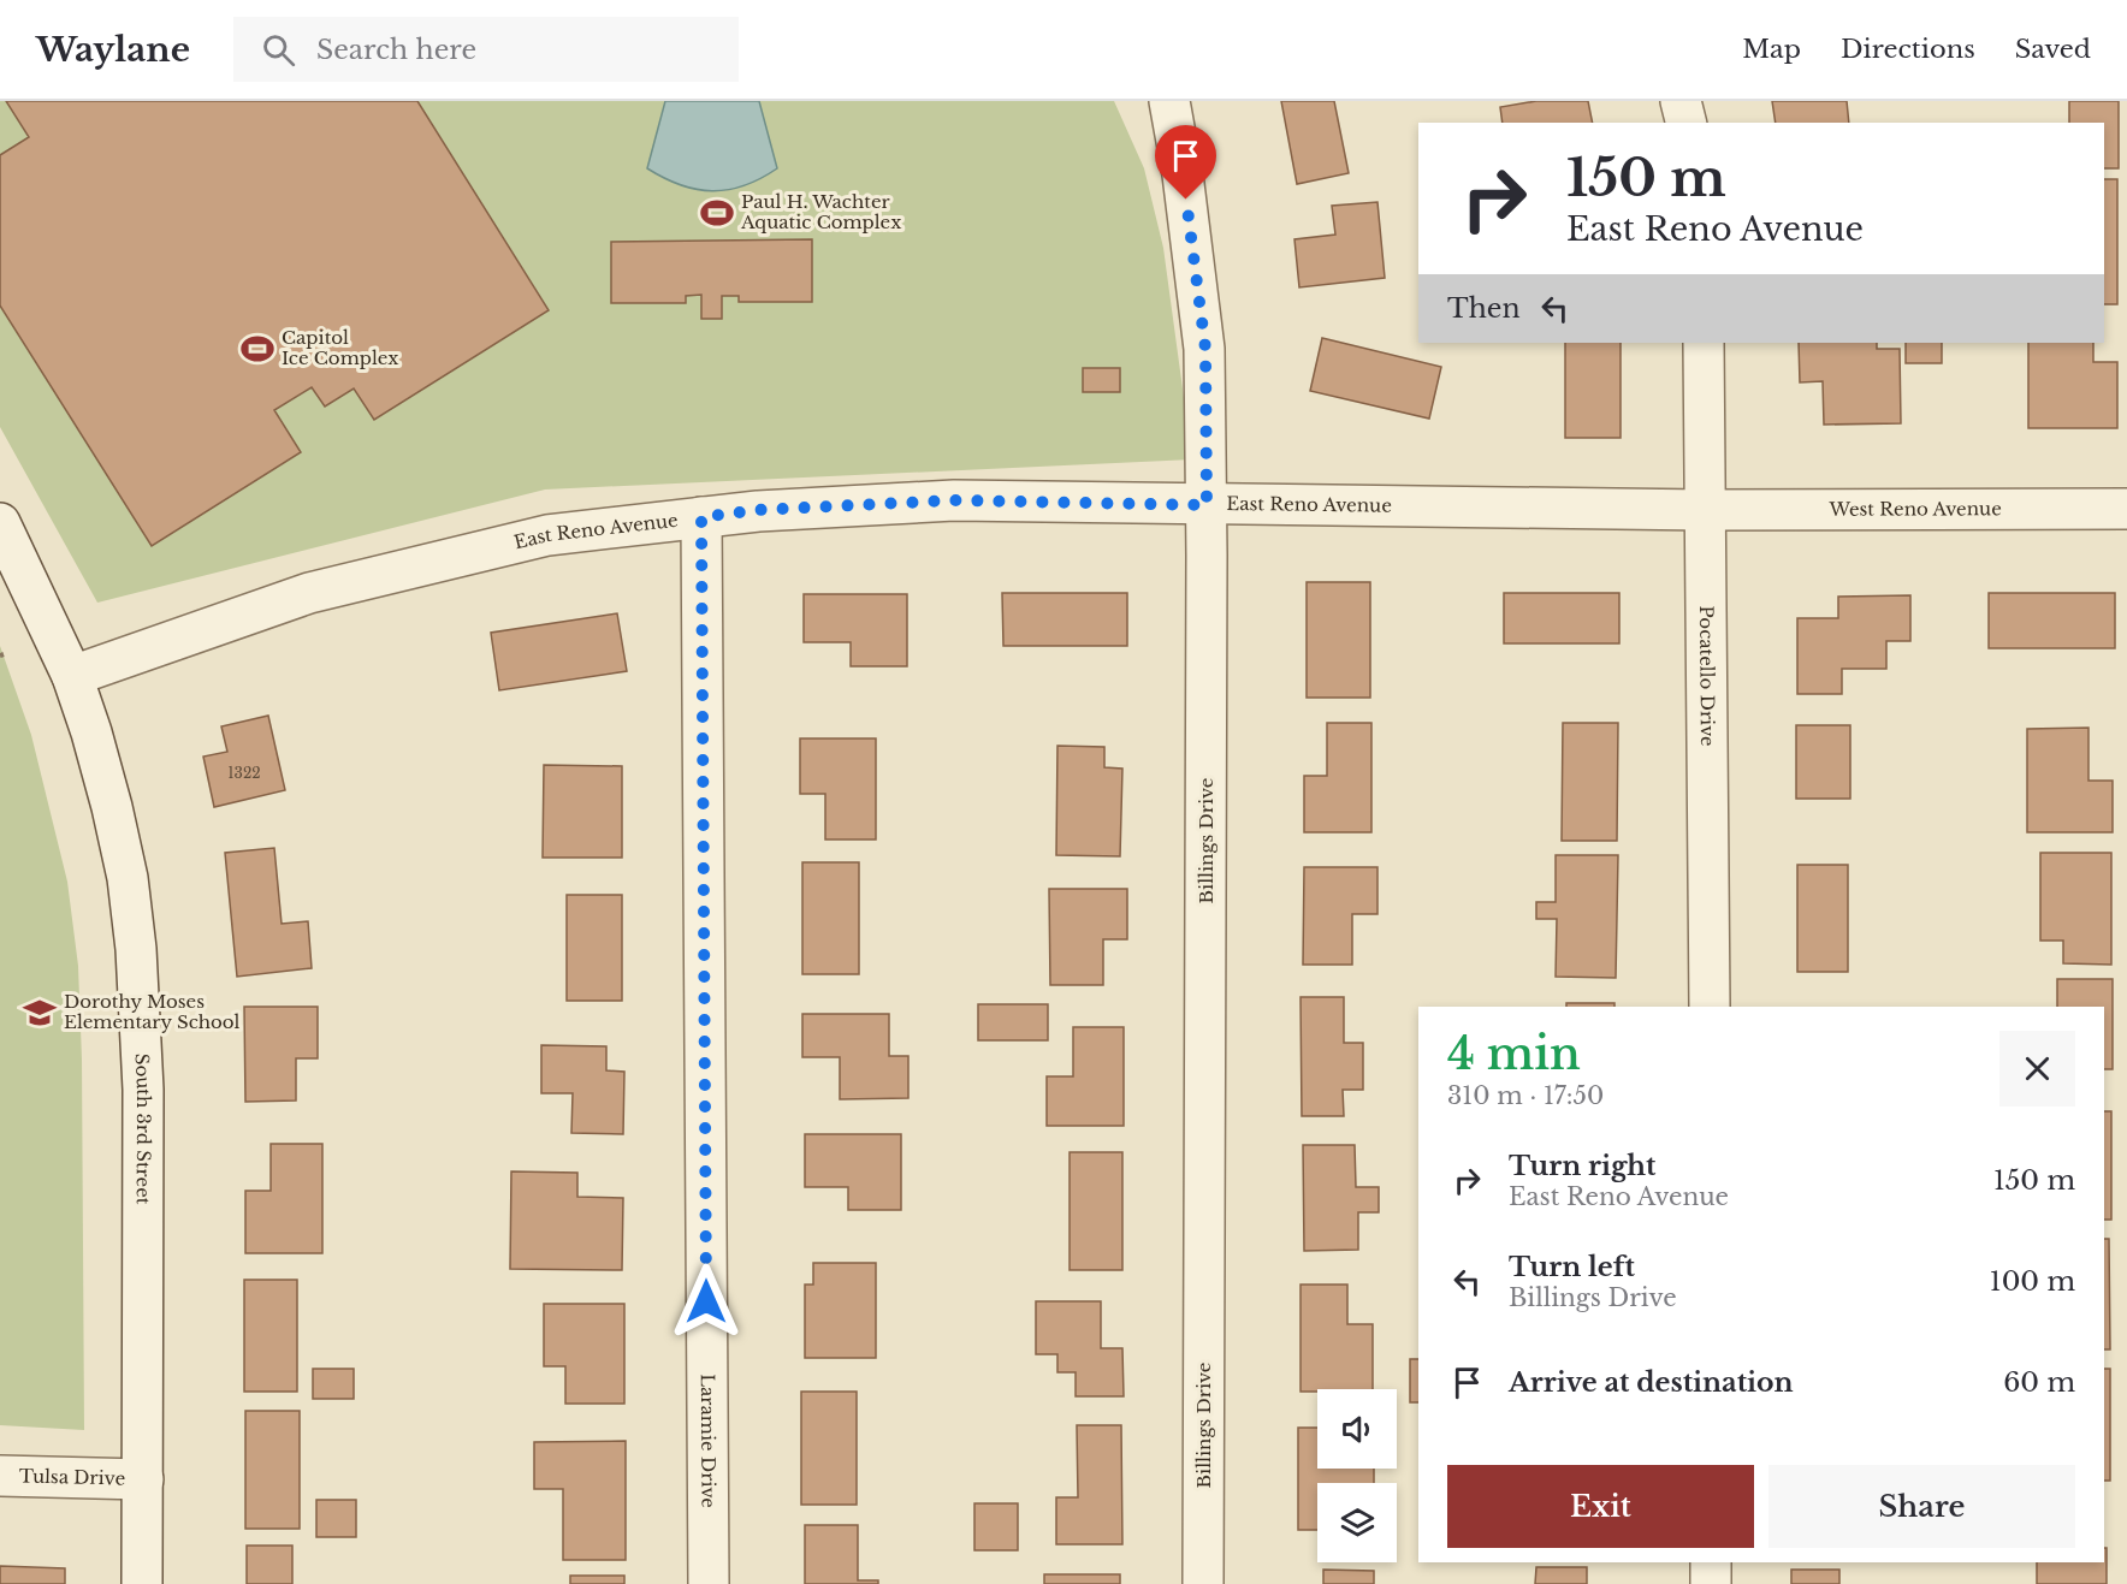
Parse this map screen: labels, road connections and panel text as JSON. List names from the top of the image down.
{
  "streets": {
    "street": [
      "East Reno Avenue",
      "West Reno Avenue",
      "Pocatello Drive",
      "Billings Drive",
      "South 3rd Street",
      "Laramie Drive",
      "Tulsa Drive"
    ]
  },
  "crossings": [
    ["East Reno Avenue", "West Reno Avenue"],
    ["East Reno Avenue", "Pocatello Drive"],
    ["East Reno Avenue", "Billings Drive"],
    ["East Reno Avenue", "South 3rd Street"],
    ["East Reno Avenue", "Laramie Drive"],
    ["West Reno Avenue", "Pocatello Drive"],
    ["South 3rd Street", "Tulsa Drive"]
  ],
  "places": {
    "sports": ["Paul H. Wachter Aquatic Complex", "Capitol Ice Complex"],
    "school or university": ["Dorothy Moses Elementary School"]
  },
  "house_numbers": ["1322"],
  "page": {
    "header": "Waylane",
    "search": "Search here",
    "nav": ["Map", "Directions", "Saved"],
    "turn": ["150 m", "East Reno Avenue"],
    "then": "Then",
    "heading": ["4 min", "310 m · 17:50"],
    "list": [
      {
        "name": "Turn right",
        "note": "East Reno Avenue",
        "value": "150 m"
      },
      {
        "name": "Turn left",
        "note": "Billings Drive",
        "value": "100 m"
      },
      {
        "name": "Arrive at destination",
        "value": "60 m"
      }
    ],
    "buttons": ["Exit", "Share"]
  }
}
